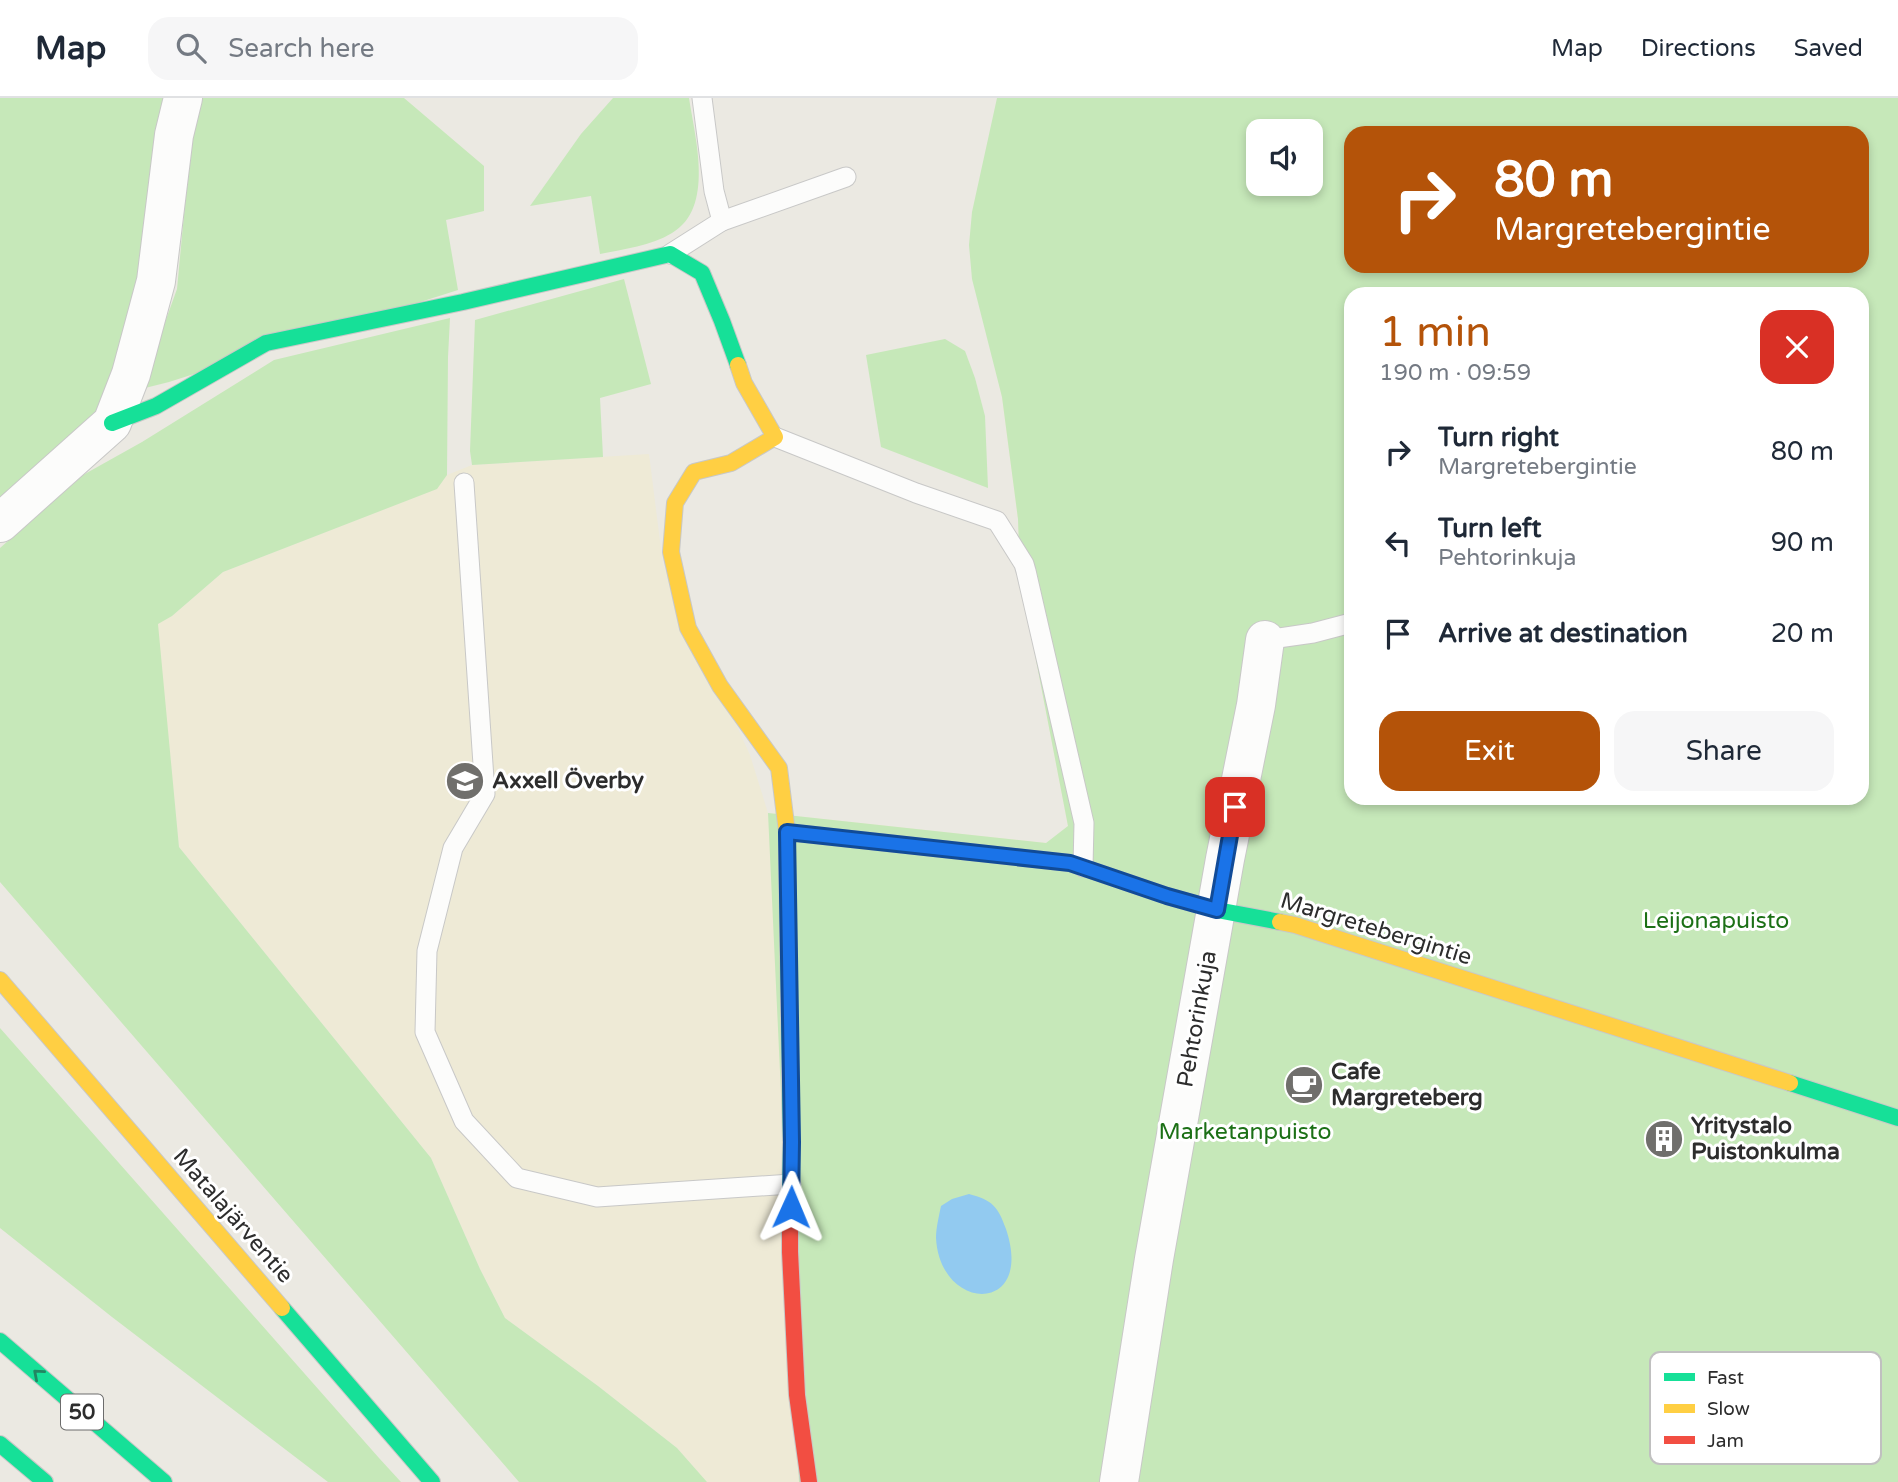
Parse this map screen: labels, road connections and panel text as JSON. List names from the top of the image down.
{
  "streets": {
    "main road": ["Margretebergintie", "Matalajärventie", "50"],
    "street": ["Pehtorinkuja"]
  },
  "crossings": [
    ["Margretebergintie", "Pehtorinkuja"]
  ],
  "parks": ["Leijonapuisto", "Marketanpuisto"],
  "places": {
    "school or university": ["Axxell Överby"],
    "cafe": ["Cafe Margreteberg"],
    "building": ["Yritystalo Puistonkulma"]
  },
  "legend": ["Fast", "Slow", "Jam"],
  "page": {
    "header": "Map",
    "search": "Search here",
    "nav": ["Map", "Directions", "Saved"],
    "turn": ["80 m", "Margretebergintie"],
    "heading": ["1 min", "190 m · 09:59"],
    "list": [
      {
        "name": "Turn right",
        "note": "Margretebergintie",
        "value": "80 m"
      },
      {
        "name": "Turn left",
        "note": "Pehtorinkuja",
        "value": "90 m"
      },
      {
        "name": "Arrive at destination",
        "value": "20 m"
      }
    ],
    "buttons": ["Exit", "Share"]
  }
}
